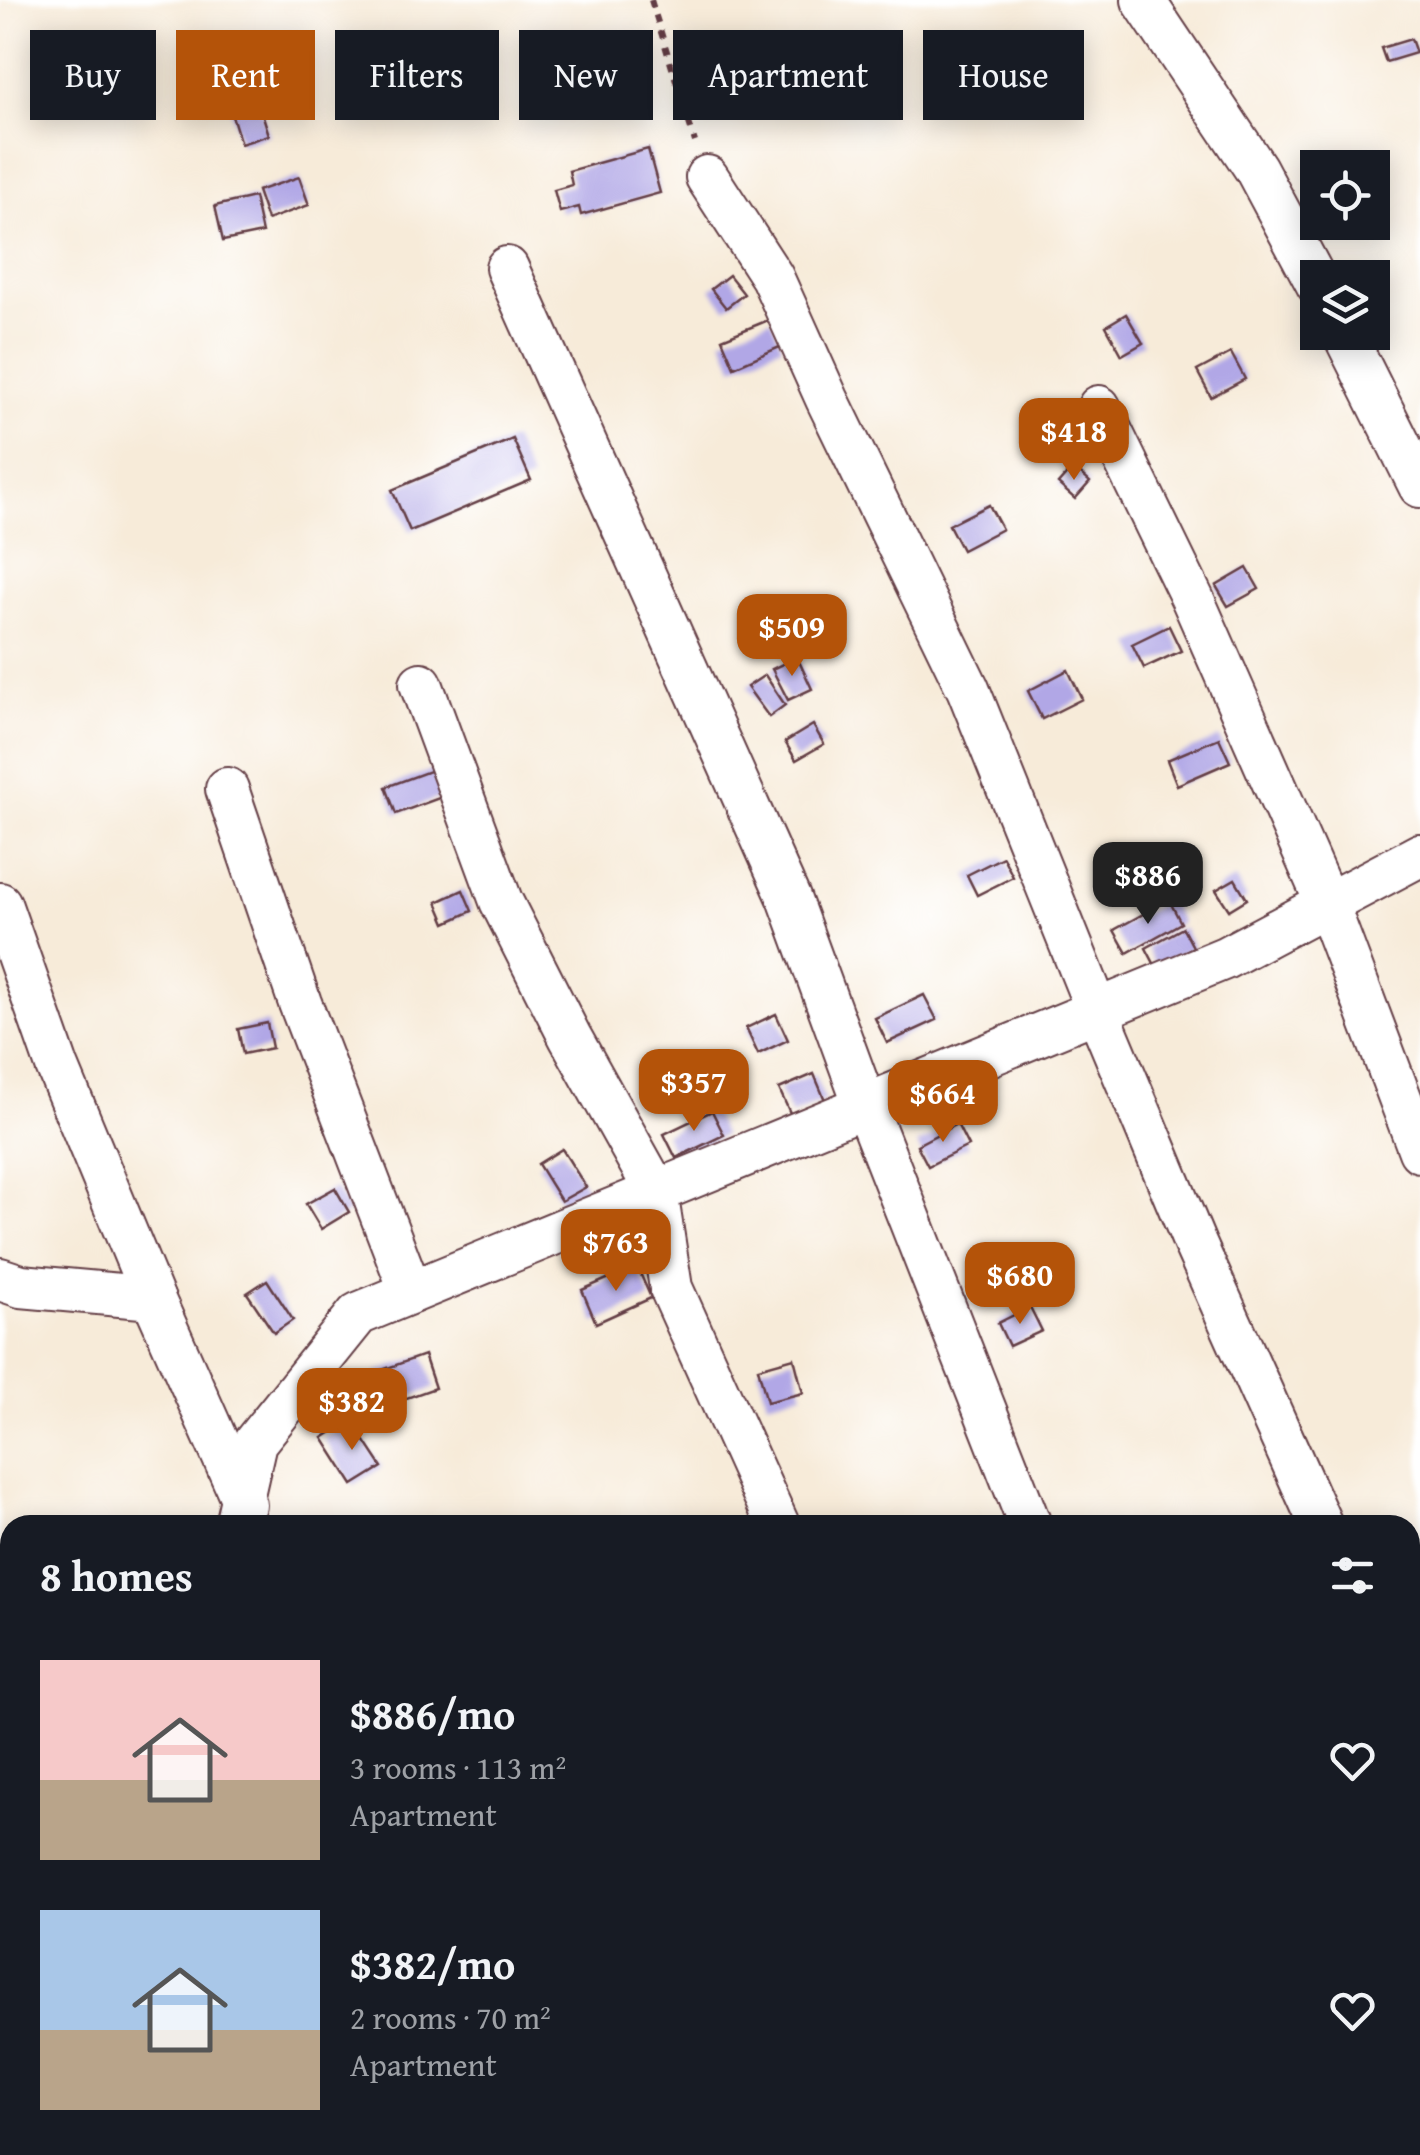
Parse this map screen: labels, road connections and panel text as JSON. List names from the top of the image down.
{
  "page": {
    "chip": [
      "Buy",
      "Rent",
      "Filters",
      "New",
      "Apartment",
      "House"
    ],
    "price": [
      "$418",
      "$509",
      "$886",
      "$357",
      "$664",
      "$763",
      "$680",
      "$382"
    ],
    "heading": "8 homes",
    "list": [
      {
        "name": "$886/mo",
        "note": "3 rooms · 113 m² · Apartment"
      },
      {
        "name": "$382/mo",
        "note": "2 rooms · 70 m² · Apartment"
      }
    ]
  }
}
